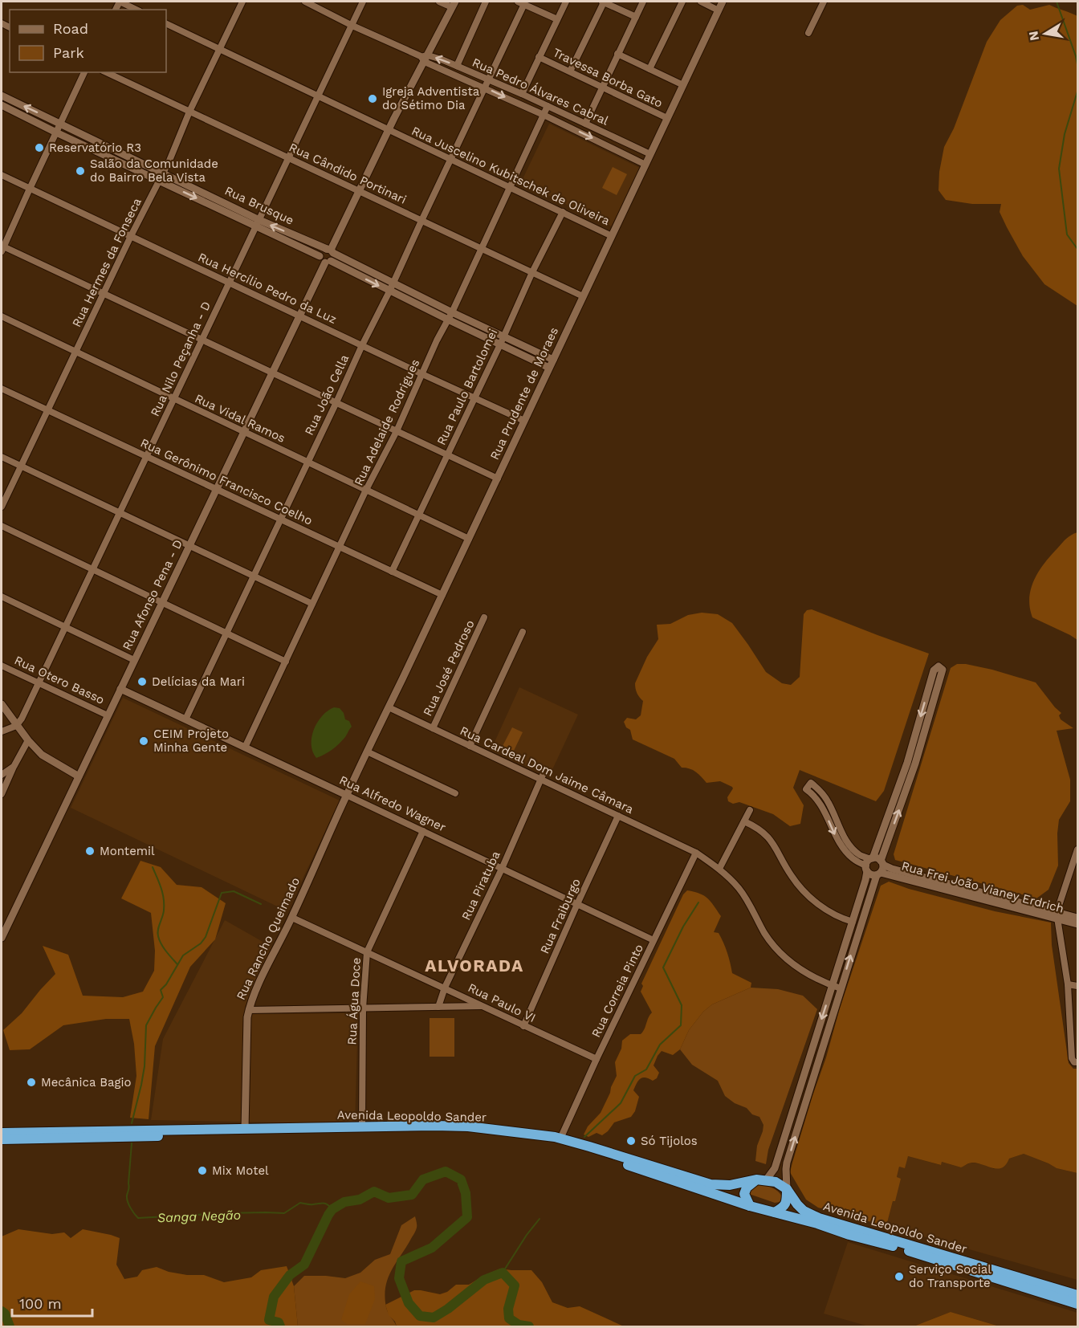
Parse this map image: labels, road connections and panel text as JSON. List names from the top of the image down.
{
  "streets": {
    "highway": ["Avenida Leopoldo Sander"],
    "street": [
      "Travessa Borba Gato",
      "Rua Pedro Álvares Cabral",
      "Rua Cândido Portinari",
      "Rua Juscelino Kubitschek de Oliveira",
      "Rua Brusque",
      "Rua Hermes da Fonseca",
      "Rua Hercílio Pedro da Luz",
      "Rua Nilo Peçanha - D",
      "Rua Paulo Bartolomei",
      "Rua Prudente de Moraes",
      "Rua João Cella",
      "Rua Vidal Ramos",
      "Rua Adelaide Rodrigues",
      "Rua Gerônimo Francisco Coelho",
      "Rua Afonso Pena - D",
      "Rua José Pedroso",
      "Rua Otero Basso",
      "Rua Cardeal Dom Jaime Câmara",
      "Rua Alfredo Wagner",
      "Rua Piratuba",
      "Rua Frei João Vianey Erdrich",
      "Rua Fraiburgo",
      "Rua Rancho Queimado",
      "Rua Correia Pinto",
      "Rua Água Doce",
      "Rua Paulo VI"
    ]
  },
  "crossings": [
    ["Travessa Borba Gato", "Rua Prudente de Moraes"],
    ["Rua Pedro Álvares Cabral", "Rua Nilo Peçanha - D"],
    ["Rua Pedro Álvares Cabral", "Rua Prudente de Moraes"],
    ["Rua Pedro Álvares Cabral", "Rua João Cella"],
    ["Rua Pedro Álvares Cabral", "Rua Adelaide Rodrigues"],
    ["Rua Cândido Portinari", "Rua Hermes da Fonseca"],
    ["Rua Cândido Portinari", "Rua Nilo Peçanha - D"],
    ["Rua Cândido Portinari", "Rua Paulo Bartolomei"],
    ["Rua Cândido Portinari", "Rua Prudente de Moraes"],
    ["Rua Cândido Portinari", "Rua João Cella"],
    ["Rua Cândido Portinari", "Rua Adelaide Rodrigues"],
    ["Rua Juscelino Kubitschek de Oliveira", "Rua Hermes da Fonseca"],
    ["Rua Juscelino Kubitschek de Oliveira", "Rua Nilo Peçanha - D"],
    ["Rua Juscelino Kubitschek de Oliveira", "Rua Paulo Bartolomei"],
    ["Rua Juscelino Kubitschek de Oliveira", "Rua Prudente de Moraes"],
    ["Rua Juscelino Kubitschek de Oliveira", "Rua João Cella"],
    ["Rua Juscelino Kubitschek de Oliveira", "Rua Adelaide Rodrigues"],
    ["Rua Brusque", "Rua Hermes da Fonseca"],
    ["Rua Brusque", "Rua Nilo Peçanha - D"],
    ["Rua Brusque", "Rua Paulo Bartolomei"],
    ["Rua Brusque", "Rua Prudente de Moraes"],
    ["Rua Brusque", "Rua João Cella"],
    ["Rua Brusque", "Rua Adelaide Rodrigues"],
    ["Rua Brusque", "Rua Afonso Pena - D"],
    ["Rua Hermes da Fonseca", "Rua Hercílio Pedro da Luz"],
    ["Rua Hermes da Fonseca", "Rua Vidal Ramos"],
    ["Rua Hermes da Fonseca", "Rua Gerônimo Francisco Coelho"],
    ["Rua Hercílio Pedro da Luz", "Rua Nilo Peçanha - D"],
    ["Rua Hercílio Pedro da Luz", "Rua Paulo Bartolomei"],
    ["Rua Hercílio Pedro da Luz", "Rua Prudente de Moraes"],
    ["Rua Hercílio Pedro da Luz", "Rua João Cella"],
    ["Rua Hercílio Pedro da Luz", "Rua Adelaide Rodrigues"],
    ["Rua Hercílio Pedro da Luz", "Rua Afonso Pena - D"],
    ["Rua Nilo Peçanha - D", "Rua Vidal Ramos"],
    ["Rua Nilo Peçanha - D", "Rua Gerônimo Francisco Coelho"],
    ["Rua Nilo Peçanha - D", "Rua Otero Basso"],
    ["Rua Paulo Bartolomei", "Rua Vidal Ramos"],
    ["Rua Paulo Bartolomei", "Rua Gerônimo Francisco Coelho"],
    ["Rua Prudente de Moraes", "Rua Vidal Ramos"],
    ["Rua Prudente de Moraes", "Rua Gerônimo Francisco Coelho"],
    ["Rua Prudente de Moraes", "Rua Cardeal Dom Jaime Câmara"],
    ["Rua Prudente de Moraes", "Rua Alfredo Wagner"],
    ["Rua Prudente de Moraes", "Rua Rancho Queimado"],
    ["Rua João Cella", "Rua Vidal Ramos"],
    ["Rua João Cella", "Rua Gerônimo Francisco Coelho"],
    ["Rua João Cella", "Rua Alfredo Wagner"],
    ["Rua Vidal Ramos", "Rua Adelaide Rodrigues"],
    ["Rua Vidal Ramos", "Rua Afonso Pena - D"],
    ["Rua Adelaide Rodrigues", "Rua Gerônimo Francisco Coelho"],
    ["Rua Adelaide Rodrigues", "Rua Alfredo Wagner"],
    ["Rua Gerônimo Francisco Coelho", "Rua Afonso Pena - D"],
    ["Rua Afonso Pena - D", "Rua Otero Basso"],
    ["Rua Afonso Pena - D", "Rua Alfredo Wagner"],
    ["Rua José Pedroso", "Rua Cardeal Dom Jaime Câmara"],
    ["Rua Cardeal Dom Jaime Câmara", "Rua Piratuba"],
    ["Rua Cardeal Dom Jaime Câmara", "Rua Fraiburgo"],
    ["Rua Cardeal Dom Jaime Câmara", "Rua Correia Pinto"],
    ["Rua Alfredo Wagner", "Rua Piratuba"],
    ["Rua Alfredo Wagner", "Rua Fraiburgo"],
    ["Rua Alfredo Wagner", "Rua Rancho Queimado"],
    ["Rua Alfredo Wagner", "Rua Correia Pinto"],
    ["Rua Alfredo Wagner", "Rua Água Doce"],
    ["Rua Piratuba", "Rua Paulo VI"],
    ["Rua Fraiburgo", "Rua Paulo VI"],
    ["Rua Rancho Queimado", "Rua Paulo VI"],
    ["Rua Rancho Queimado", "Avenida Leopoldo Sander"],
    ["Rua Correia Pinto", "Rua Paulo VI"],
    ["Rua Correia Pinto", "Avenida Leopoldo Sander"],
    ["Rua Água Doce", "Rua Paulo VI"],
    ["Rua Água Doce", "Avenida Leopoldo Sander"]
  ],
  "districts": ["ALVORADA"],
  "water": ["Sanga Negão"],
  "places": [
    "Igreja Adventista do Sétimo Dia",
    "Reservatório R3",
    "Salão da Comunidade do Bairro Bela Vista",
    "Delícias da Mari",
    "CEIM Projeto Minha Gente",
    "Montemil",
    "Mecânica Bagio",
    "Só Tijolos",
    "Mix Motel",
    "Serviço Social do Transporte"
  ],
  "legend": ["Road", "Park"],
  "scale_bar": "100 m",
  "north": "left"
}
